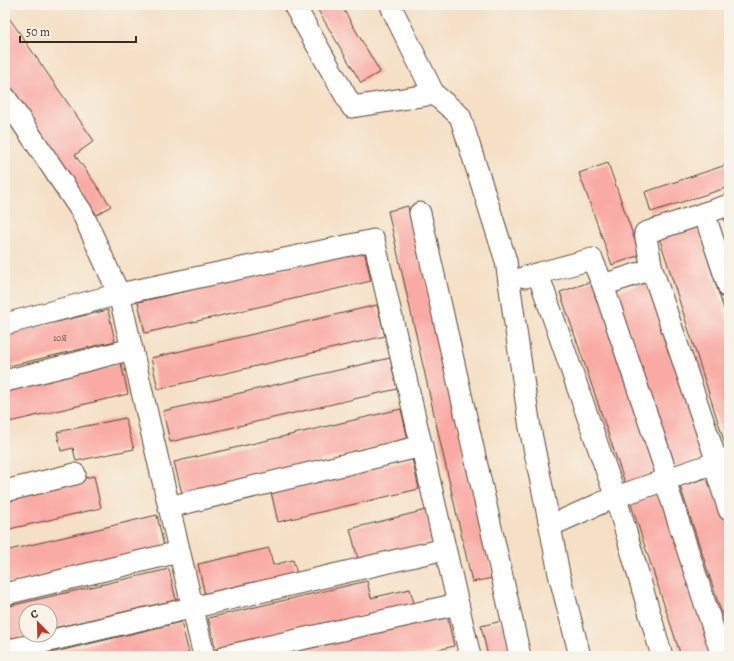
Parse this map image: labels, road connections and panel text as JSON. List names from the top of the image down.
{
  "house_numbers": ["10Я"],
  "scale_bar": "50 m",
  "north": "top left"
}
